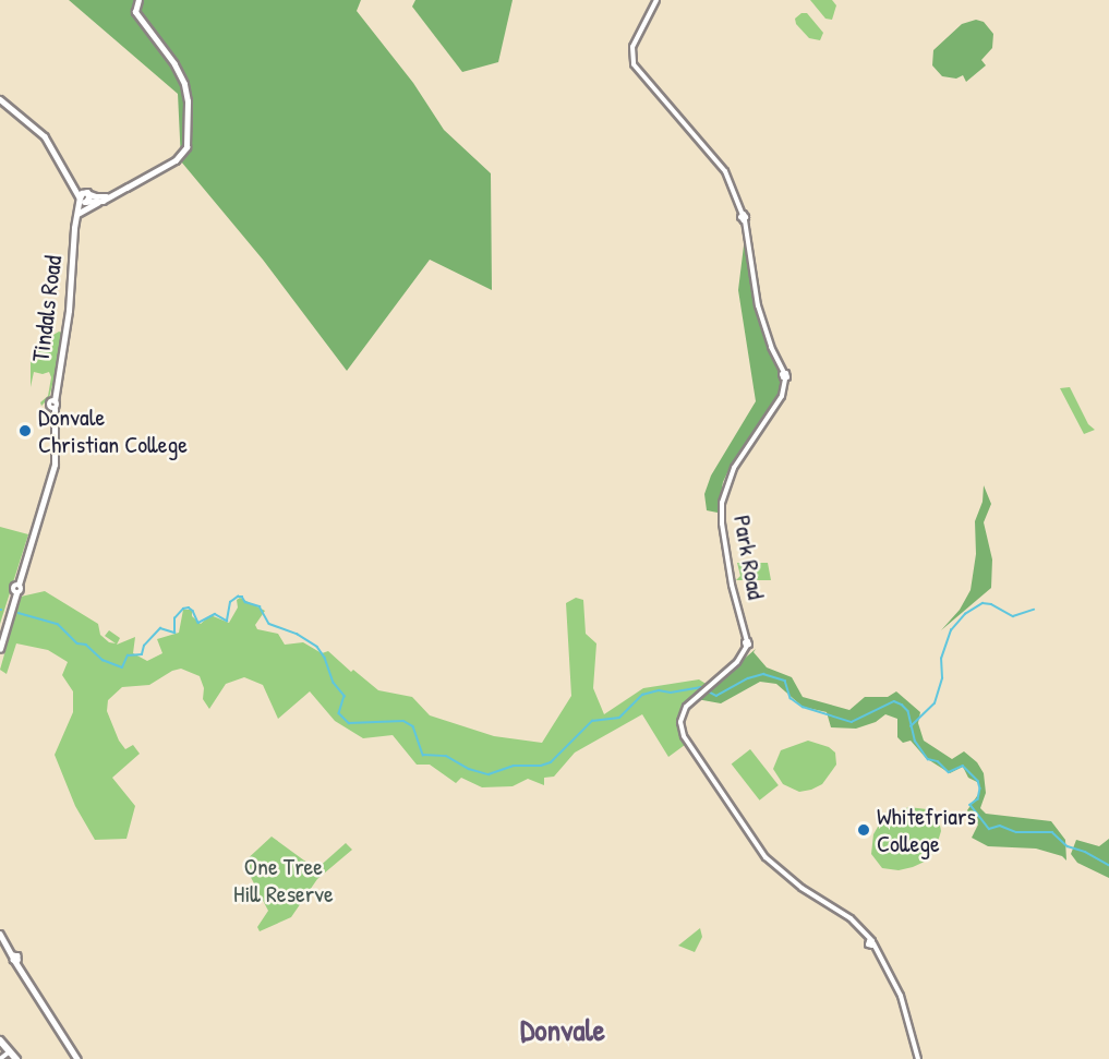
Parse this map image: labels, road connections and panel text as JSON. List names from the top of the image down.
{
  "streets": {
    "main road": ["Tindals Road"],
    "street": ["Park Road"]
  },
  "districts": ["Donvale"],
  "parks": ["One Tree Hill Reserve"],
  "places": ["Donvale Christian College", "Whitefriars College"]
}
